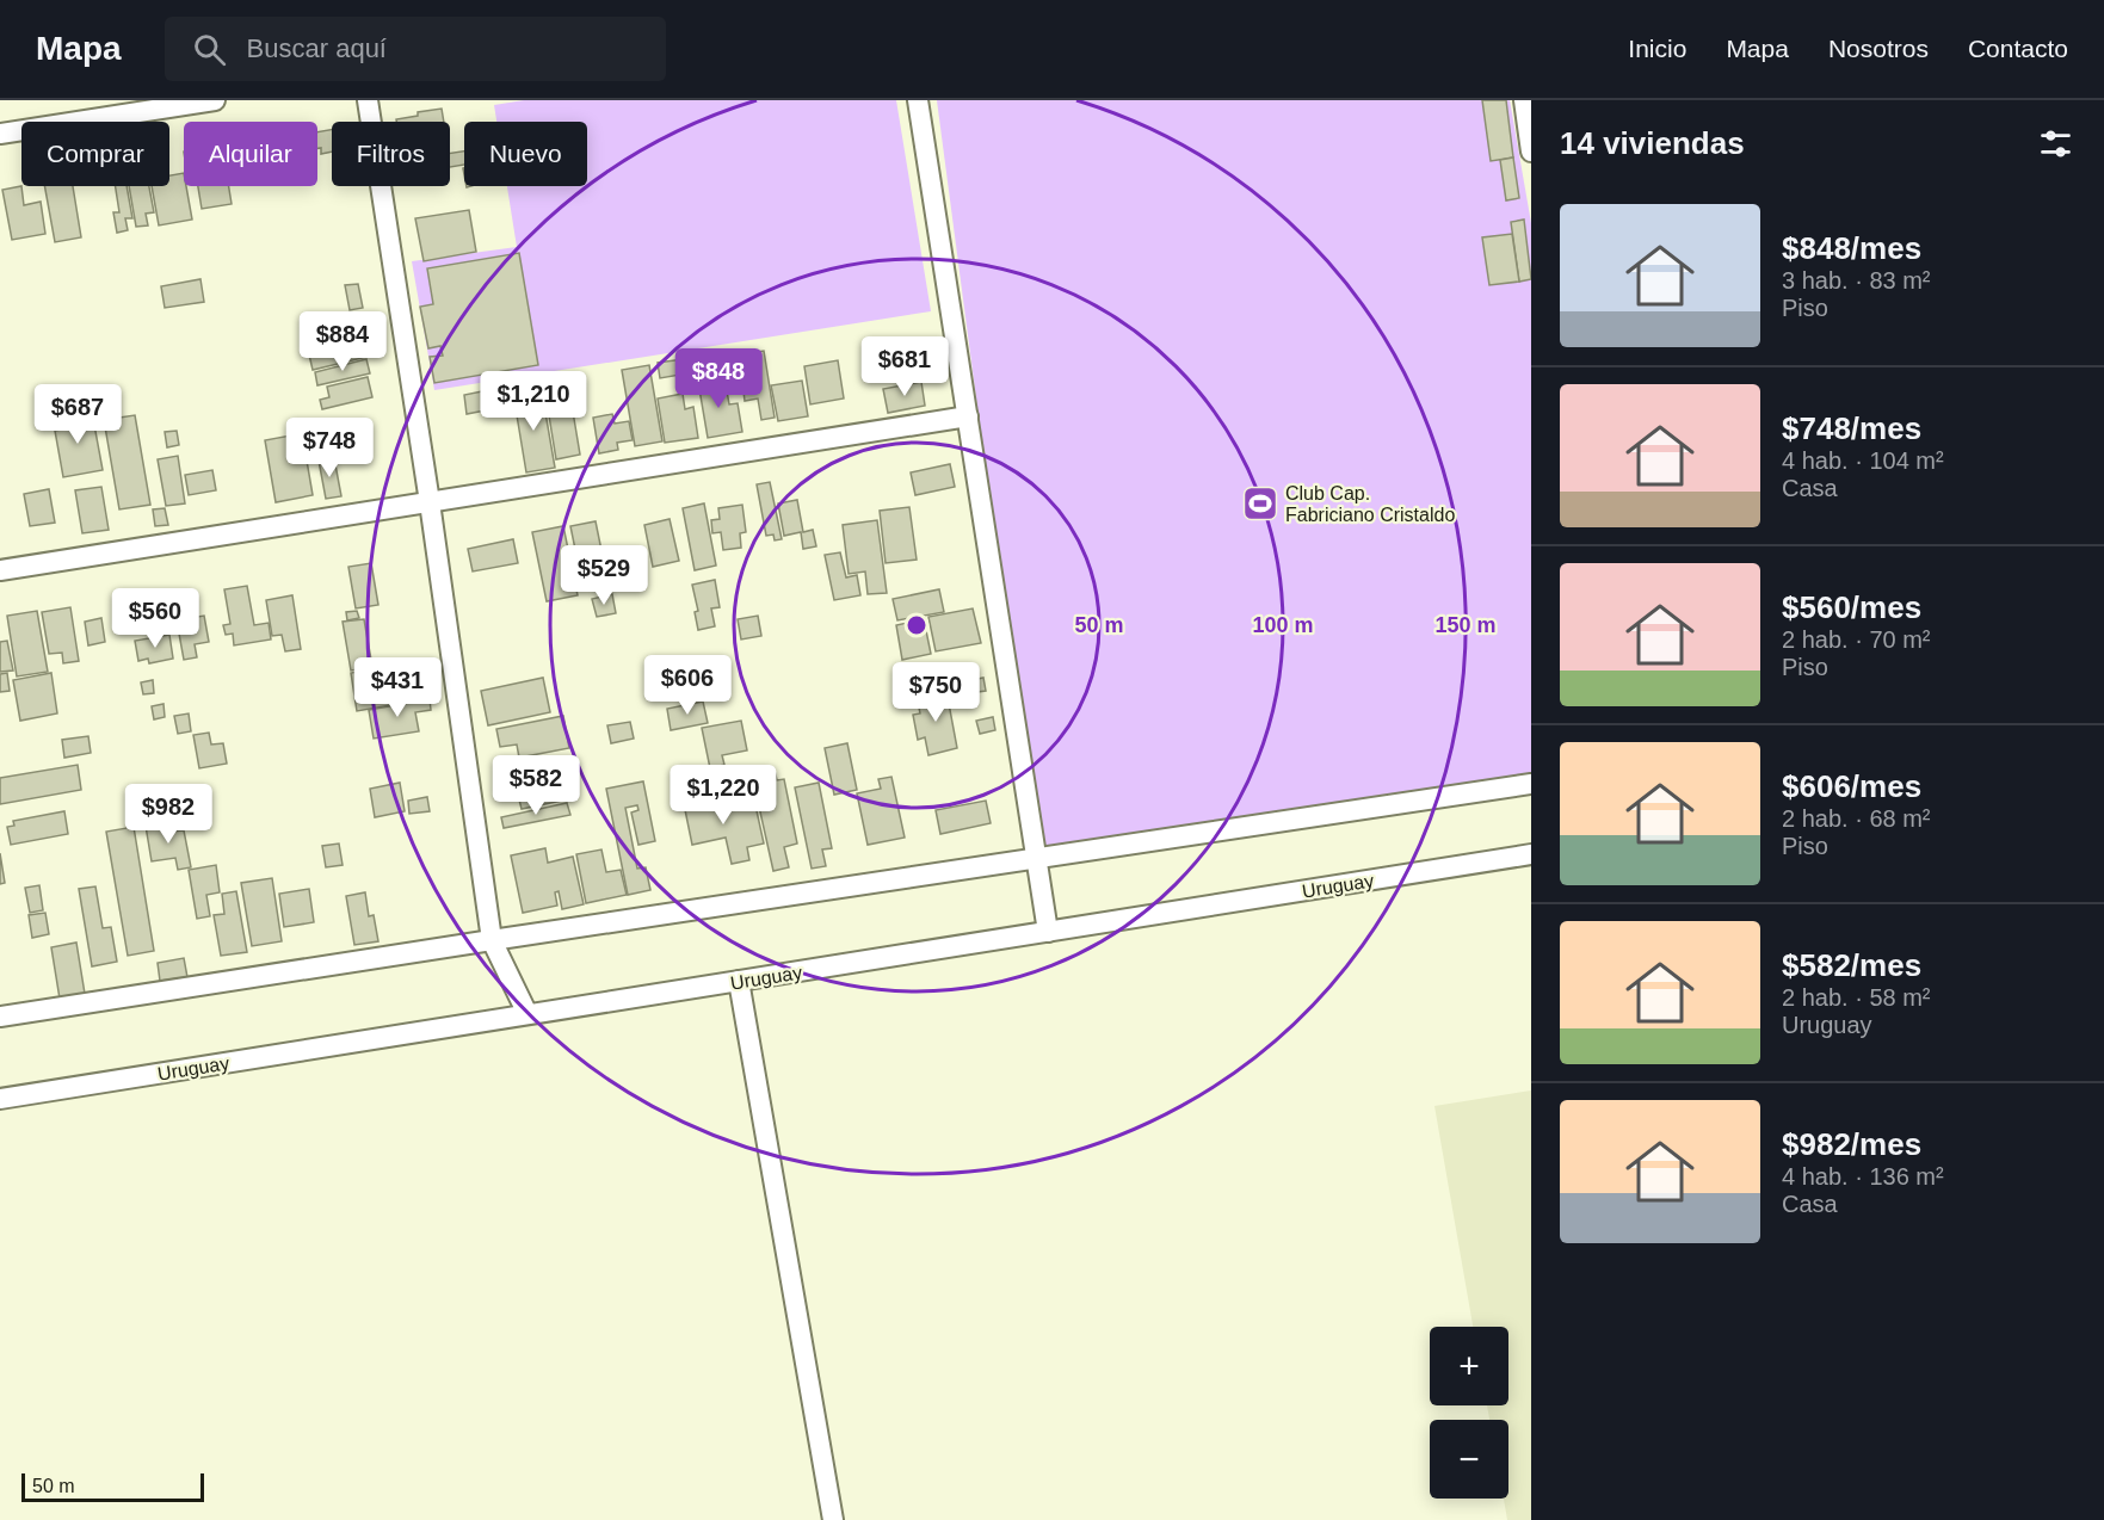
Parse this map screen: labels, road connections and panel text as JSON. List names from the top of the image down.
{
  "streets": {
    "street": ["Uruguay"]
  },
  "places": {
    "sports": ["Club Cap. Fabriciano Cristaldo"]
  },
  "scale_bar": "50 m",
  "page": {
    "header": "Mapa",
    "search": "Buscar aquí",
    "nav": [
      "Inicio",
      "Mapa",
      "Nosotros",
      "Contacto"
    ],
    "heading": "14 viviendas",
    "chip": [
      "Comprar",
      "Alquilar",
      "Filtros",
      "Nuevo"
    ],
    "list": [
      {
        "name": "$848/mes",
        "note": "3 hab. · 83 m² · Piso"
      },
      {
        "name": "$748/mes",
        "note": "4 hab. · 104 m² · Casa"
      },
      {
        "name": "$560/mes",
        "note": "2 hab. · 70 m² · Piso"
      },
      {
        "name": "$606/mes",
        "note": "2 hab. · 68 m² · Piso"
      },
      {
        "name": "$582/mes",
        "note": "2 hab. · 58 m² · Uruguay"
      },
      {
        "name": "$982/mes",
        "note": "4 hab. · 136 m² · Casa"
      }
    ],
    "price": [
      "$884",
      "$681",
      "$848",
      "$1,210",
      "$687",
      "$748",
      "$529",
      "$560",
      "$606",
      "$431",
      "$750",
      "$582",
      "$1,220",
      "$982"
    ],
    "map_buttons": ["+", "−"],
    "scale": "50 m"
  },
  "rings": ["50 m", "100 m", "150 m"]
}
